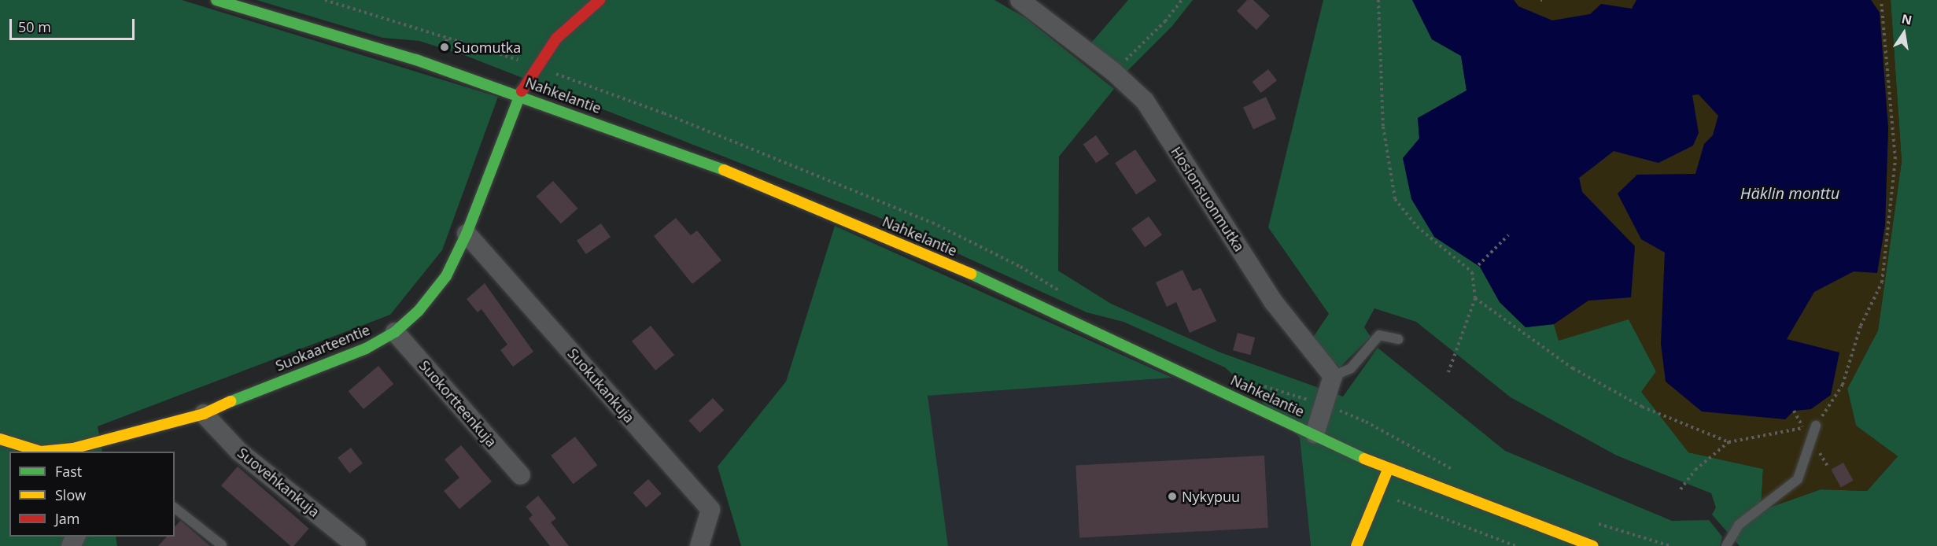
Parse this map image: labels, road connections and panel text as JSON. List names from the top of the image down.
{
  "streets": {
    "main road": ["Nahkelantie", "Suokaarteentie"],
    "street": [
      "Hosionsuonmutka",
      "Suokukankuja",
      "Suokortteenkuja",
      "Suovehkankuja"
    ]
  },
  "crossings": [
    ["Nahkelantie", "Suokaarteentie"],
    ["Suokaarteentie", "Suokukankuja"],
    ["Suokaarteentie", "Suokortteenkuja"],
    ["Suokaarteentie", "Suovehkankuja"]
  ],
  "water": ["Häklin monttu"],
  "places": ["Suomutka", "Nykypuu"],
  "legend": ["Fast", "Slow", "Jam"],
  "scale_bar": "50 m",
  "north": "top"
}
